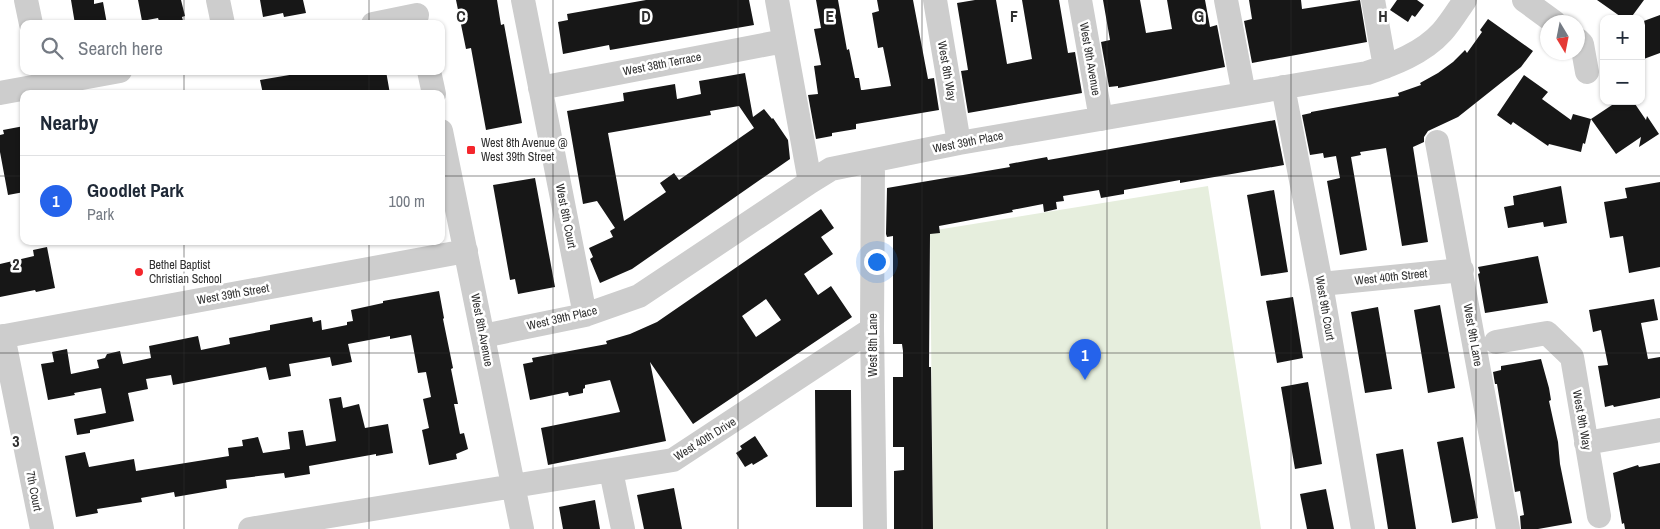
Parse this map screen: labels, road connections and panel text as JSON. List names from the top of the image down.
{
  "streets": {
    "street": [
      "West 9th Avenue",
      "West 38th Terrace",
      "West 8th Way",
      "West 39th Place",
      "West 8th Court",
      "West 40th Street",
      "West 39th Street",
      "West 9th Court",
      "West 8th Avenue",
      "West 9th Lane",
      "West 8th Lane",
      "West 9th Way",
      "West 40th Drive",
      "7th Court"
    ]
  },
  "crossings": [
    ["West 9th Avenue", "West 39th Place"],
    ["West 38th Terrace", "West 8th Court"],
    ["West 8th Way", "West 39th Place"],
    ["West 39th Place", "West 8th Court"],
    ["West 39th Place", "West 9th Court"],
    ["West 39th Place", "West 8th Avenue"],
    ["West 39th Place", "West 8th Lane"],
    ["West 40th Street", "West 9th Court"],
    ["West 40th Street", "West 9th Lane"],
    ["West 39th Street", "West 8th Avenue"],
    ["West 39th Street", "7th Court"],
    ["West 8th Avenue", "West 40th Drive"],
    ["West 8th Lane", "West 40th Drive"]
  ],
  "places": {
    "transit": ["West 8th Avenue @ West 39th Street"],
    "other": ["Bethel Baptist Christian School"]
  },
  "north": "bottom",
  "page": {
    "map_buttons": ["+", "−"],
    "search": "Search here",
    "heading": "Nearby",
    "list": [
      {
        "mark": "1",
        "name": "Goodlet Park",
        "note": "Park",
        "value": "100 m"
      }
    ],
    "pins": "1"
  },
  "grid": {
    "columns": [
      "C",
      "D",
      "E",
      "F",
      "G",
      "H"
    ],
    "rows": ["2", "3"]
  }
}
